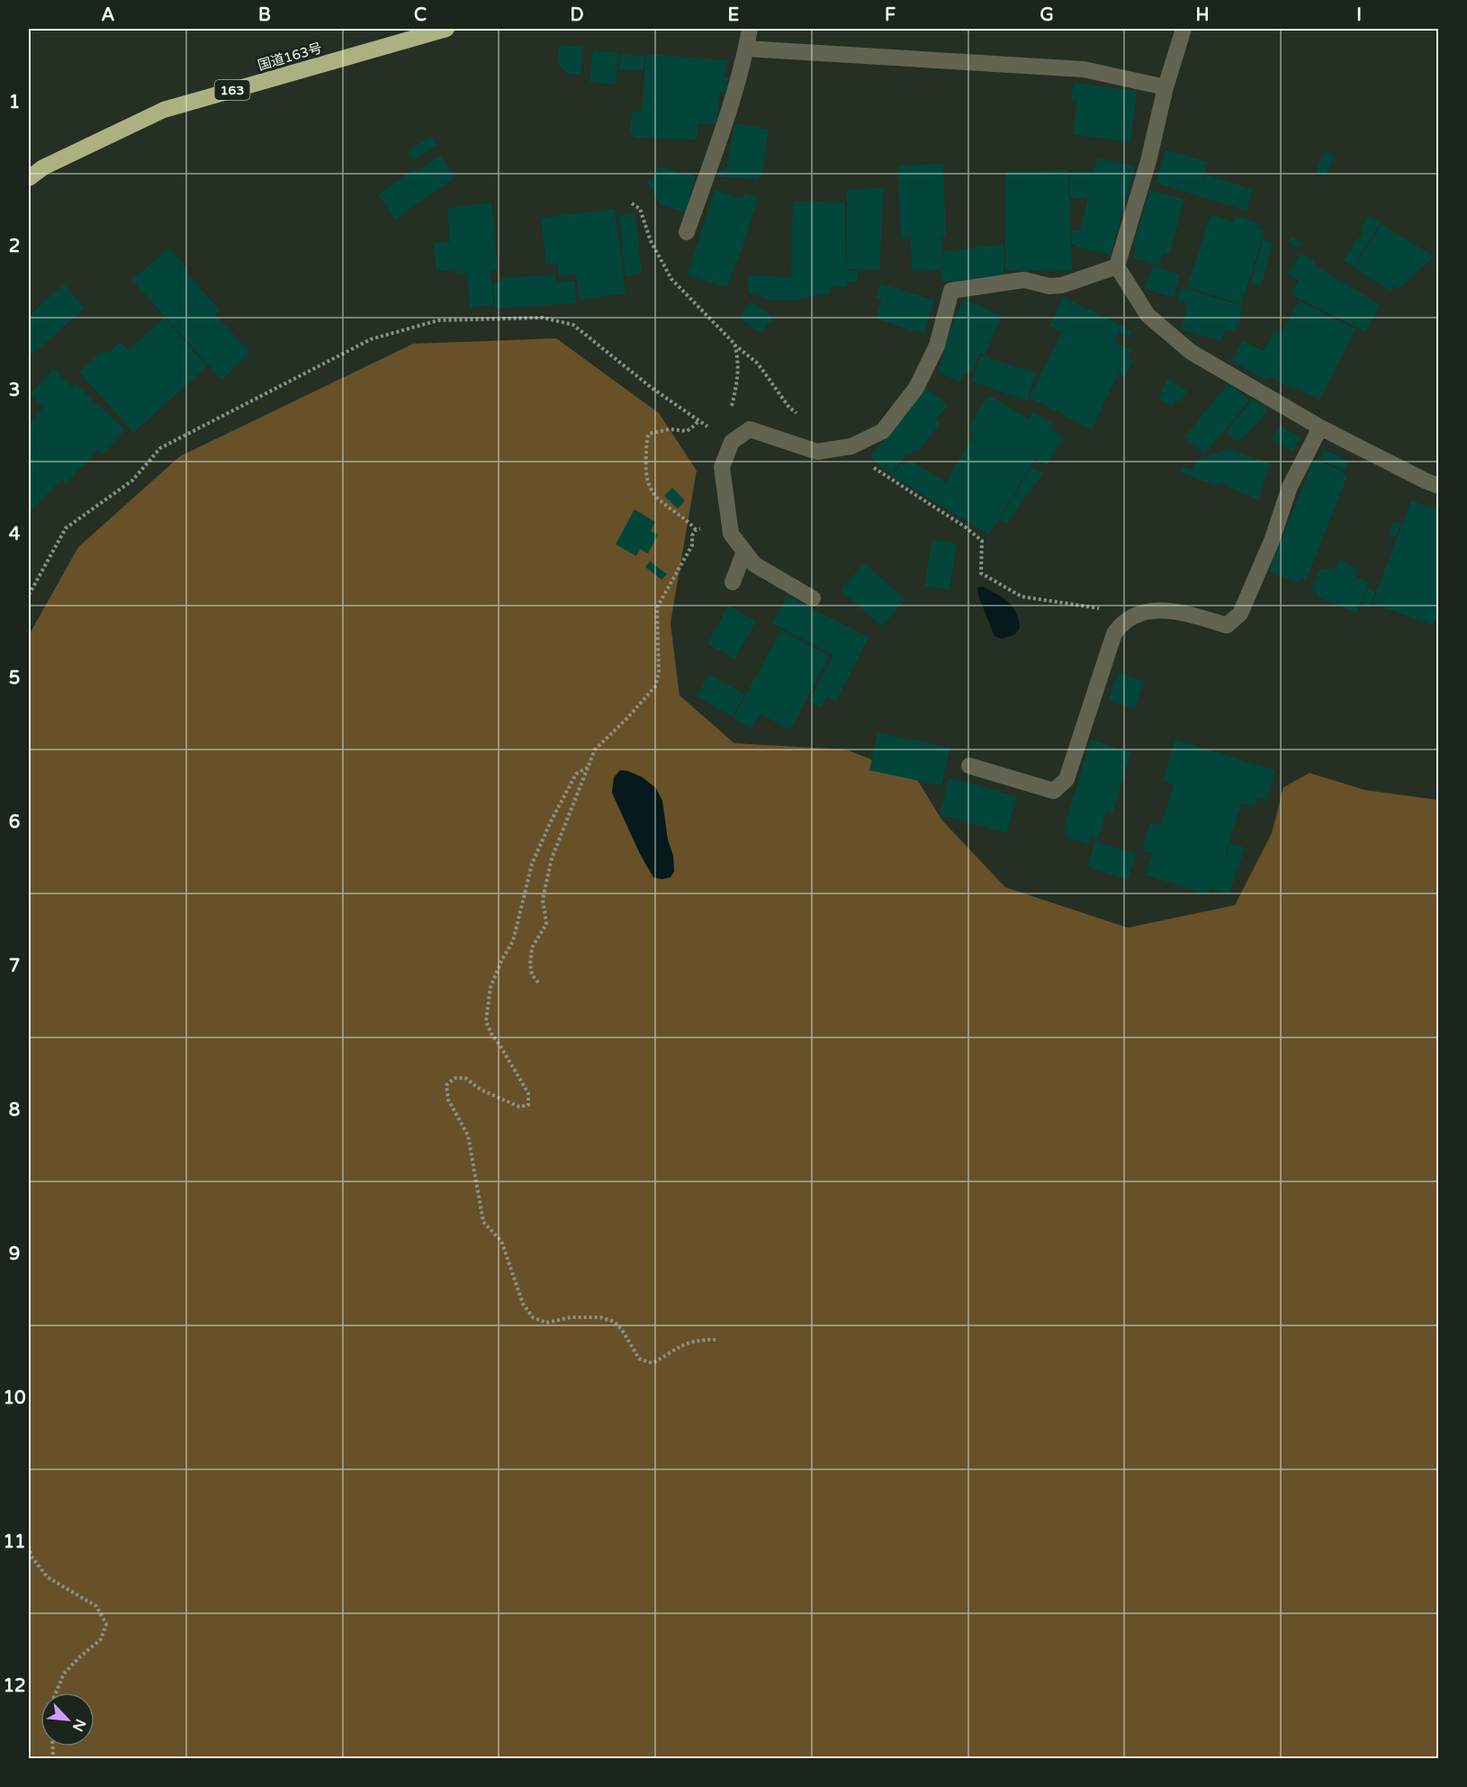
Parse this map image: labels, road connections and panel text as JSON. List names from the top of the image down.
{
  "streets": {
    "highway": ["国道163号", "163"]
  },
  "north": "bottom right",
  "grid": {
    "columns": [
      "A",
      "B",
      "C",
      "D",
      "E",
      "F",
      "G",
      "H",
      "I"
    ],
    "rows": [
      "1",
      "2",
      "3",
      "4",
      "5",
      "6",
      "7",
      "8",
      "9",
      "10",
      "11",
      "12"
    ]
  }
}
